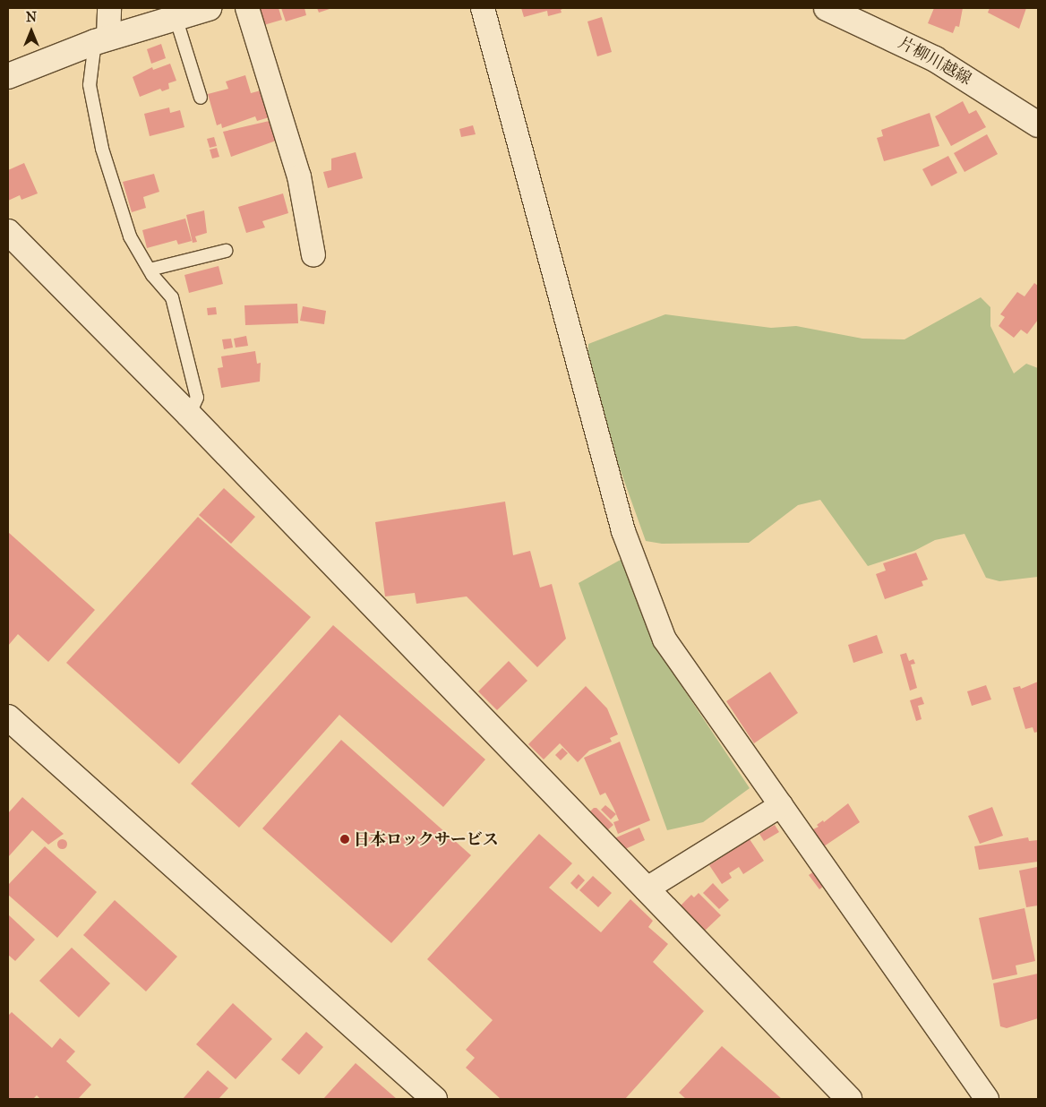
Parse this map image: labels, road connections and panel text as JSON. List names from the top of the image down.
{
  "streets": {
    "street": ["片柳川越線"]
  },
  "places": ["日本ロックサービス"],
  "north": "top"
}
